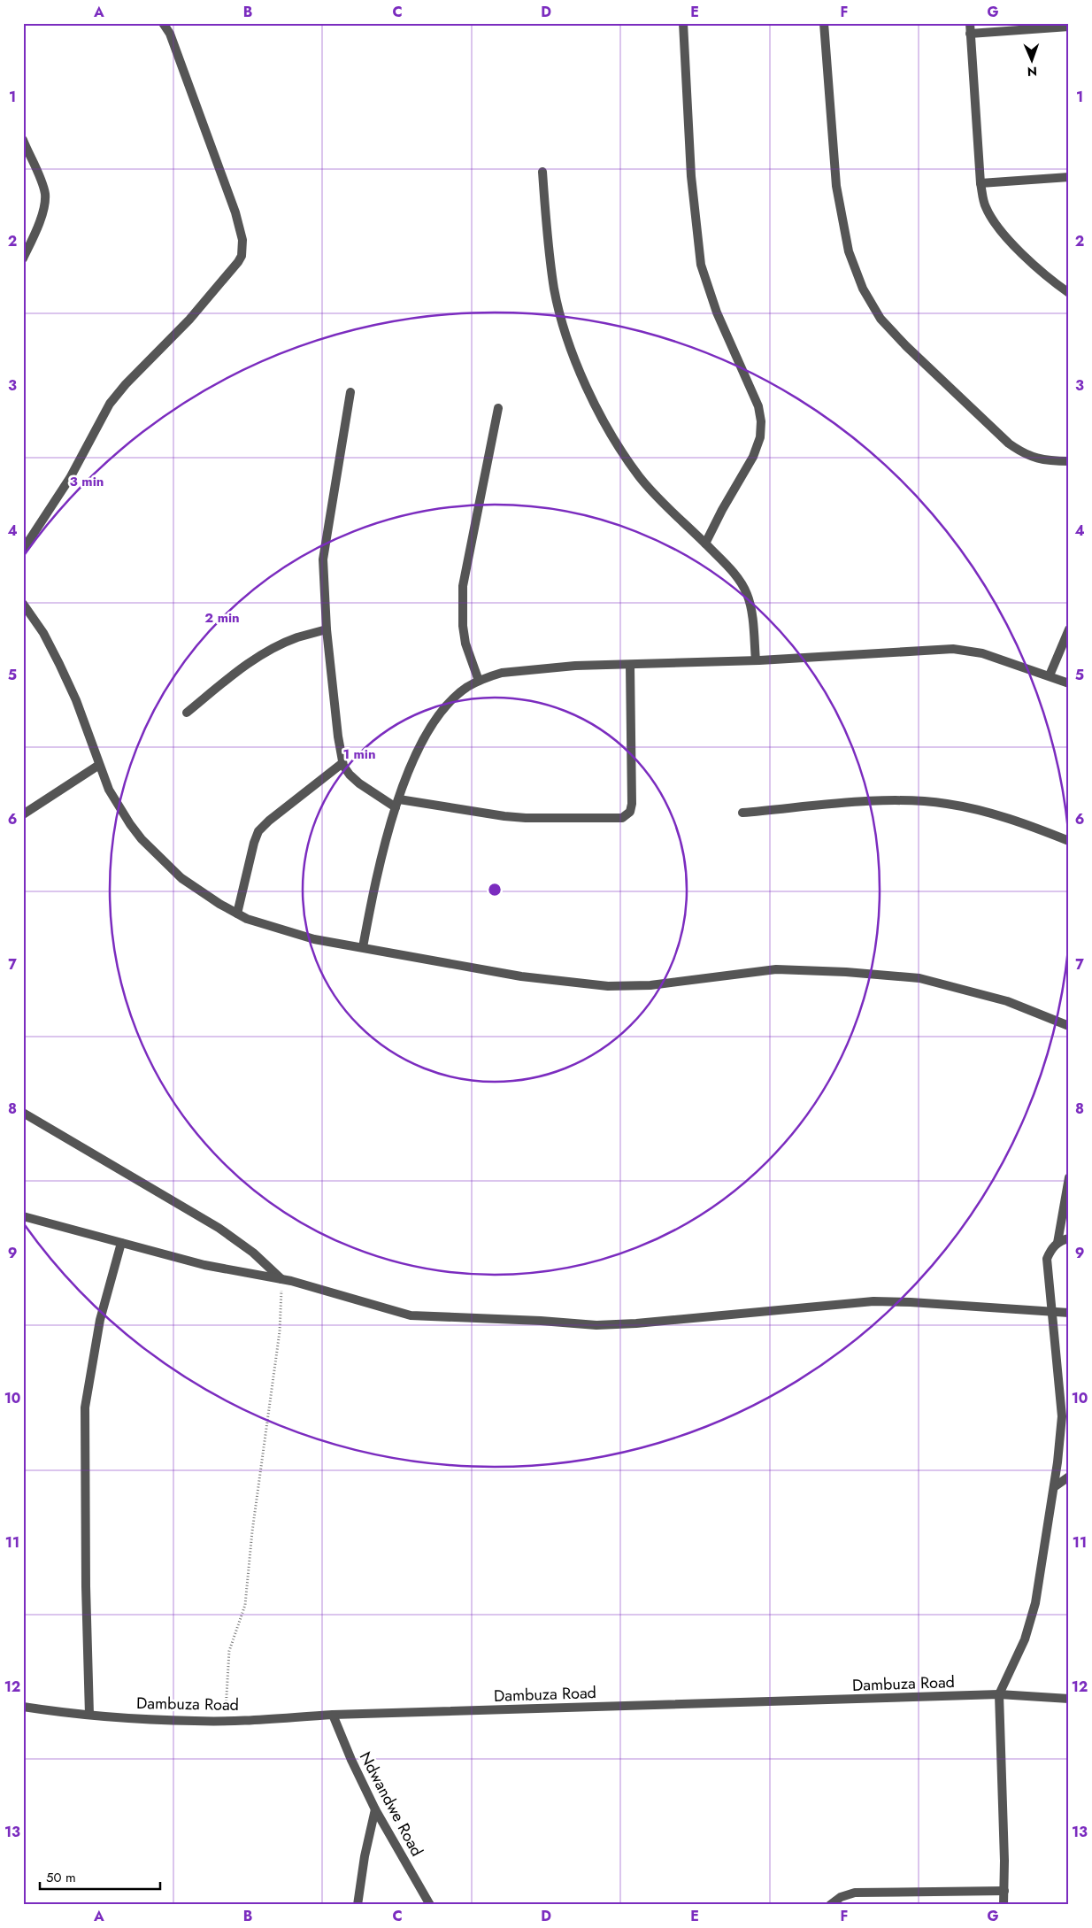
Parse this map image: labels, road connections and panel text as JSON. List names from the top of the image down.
{
  "streets": {
    "street": ["Dambuza Road", "Ndwandwe Road"]
  },
  "crossings": [
    ["Dambuza Road", "Ndwandwe Road"]
  ],
  "scale_bar": "50 m",
  "north": "bottom",
  "grid": {
    "columns": [
      "A",
      "B",
      "C",
      "D",
      "E",
      "F",
      "G"
    ],
    "rows": [
      "1",
      "2",
      "3",
      "4",
      "5",
      "6",
      "7",
      "8",
      "9",
      "10",
      "11",
      "12",
      "13"
    ]
  },
  "rings": ["3 min", "2 min", "1 min"]
}
